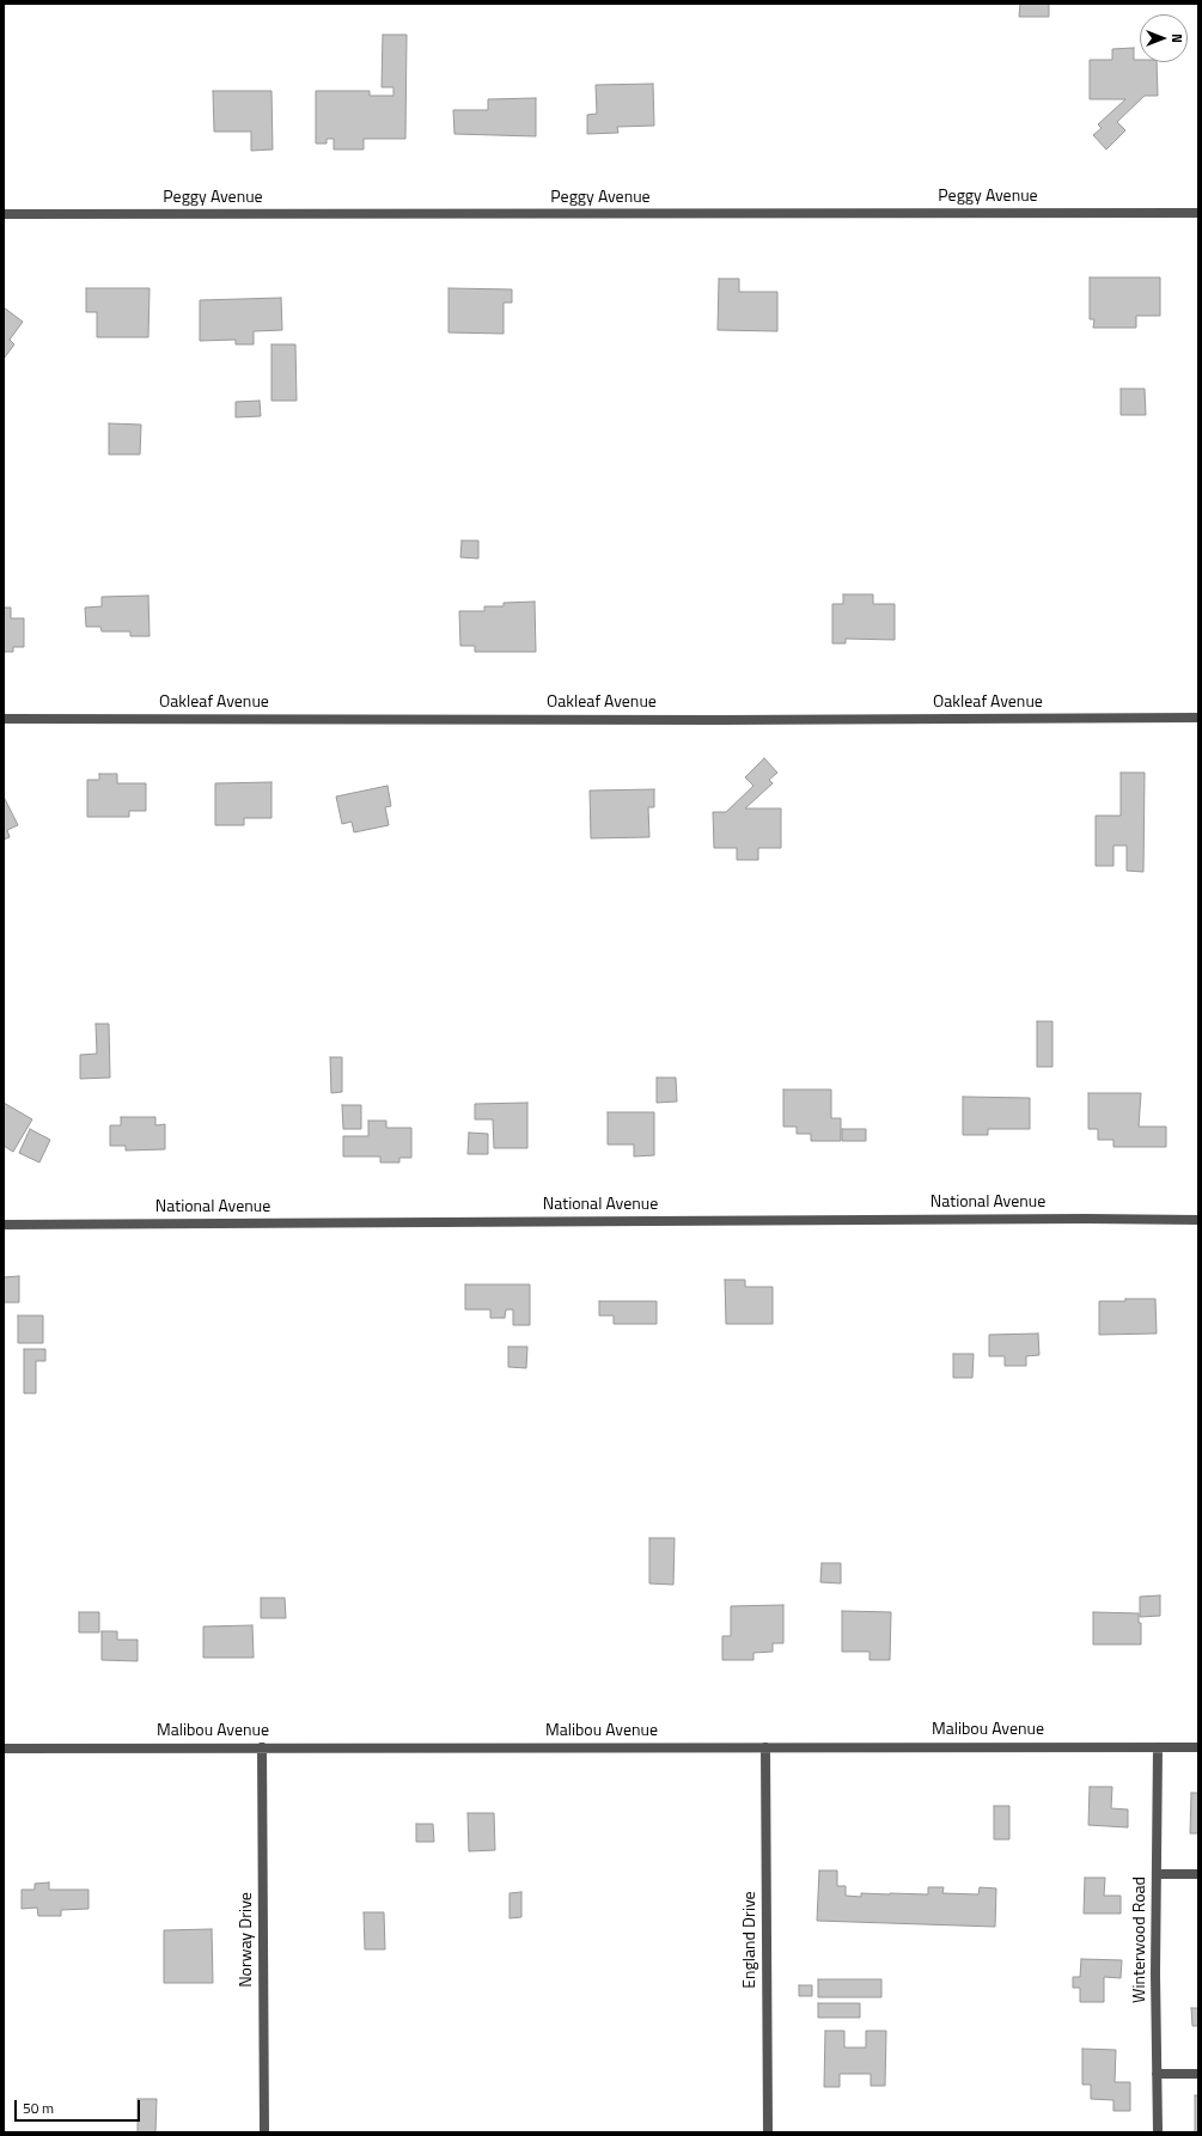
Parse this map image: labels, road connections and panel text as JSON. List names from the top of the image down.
{
  "streets": {
    "street": [
      "Peggy Avenue",
      "Oakleaf Avenue",
      "National Avenue",
      "Malibou Avenue",
      "Norway Drive",
      "England Drive",
      "Winterwood Road"
    ]
  },
  "crossings": [
    ["Malibou Avenue", "Norway Drive"],
    ["Malibou Avenue", "England Drive"],
    ["Malibou Avenue", "Winterwood Road"]
  ],
  "scale_bar": "50 m",
  "north": "right"
}
